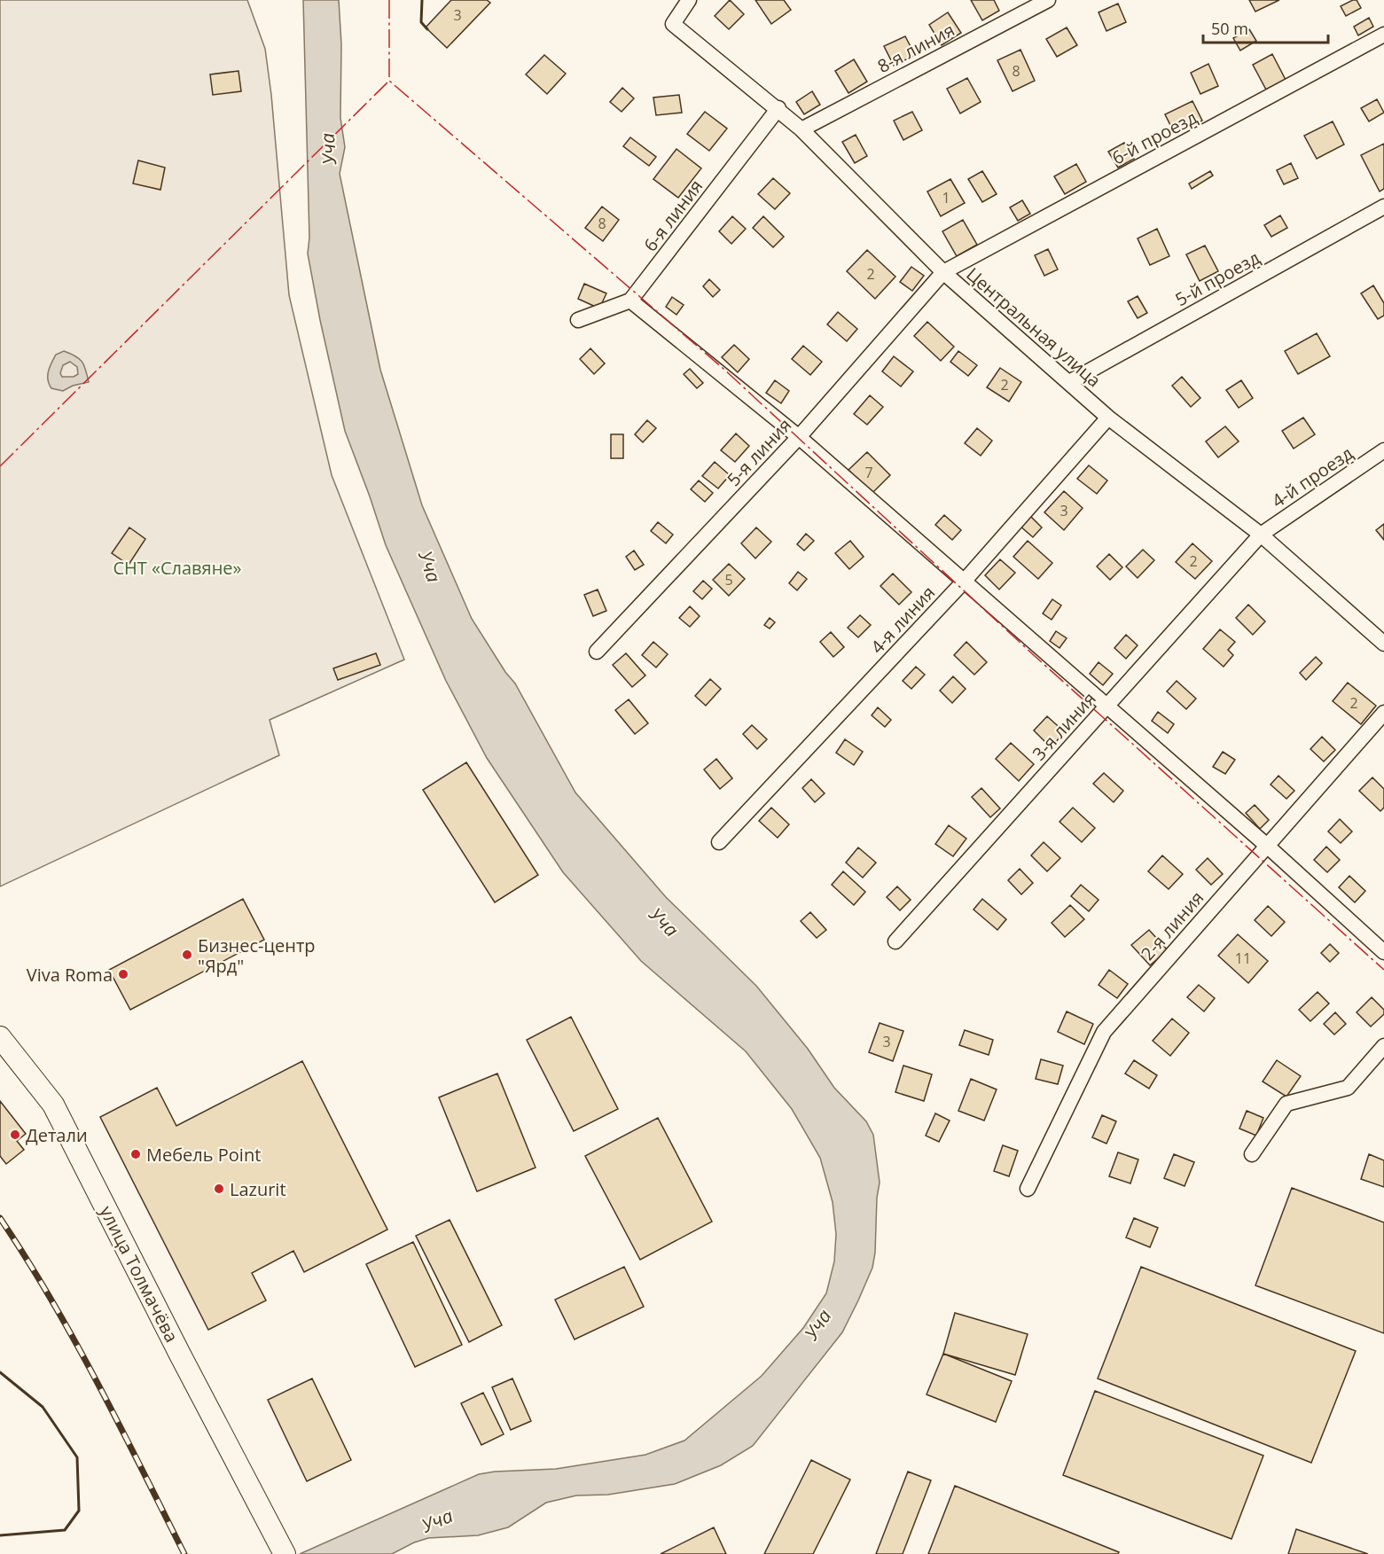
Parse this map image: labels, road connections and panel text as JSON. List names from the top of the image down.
{
  "streets": {
    "street": [
      "8-я линия",
      "6-й проезд",
      "6-я линия",
      "5-й проезд",
      "Центральная улица",
      "5-я линия",
      "4-й проезд",
      "4-я линия",
      "3-я линия",
      "2-я линия",
      "улица Толмачёва"
    ]
  },
  "crossings": [
    ["8-я линия", "Центральная улица"],
    ["6-й проезд", "Центральная улица"],
    ["6-й проезд", "5-я линия"],
    ["6-я линия", "Центральная улица"],
    ["5-й проезд", "Центральная улица"],
    ["Центральная улица", "5-я линия"],
    ["Центральная улица", "4-й проезд"],
    ["Центральная улица", "4-я линия"],
    ["Центральная улица", "3-я линия"],
    ["4-й проезд", "3-я линия"]
  ],
  "water": ["Уча"],
  "parks": ["СНТ «Славяне»"],
  "places": [
    "Бизнес-центр \"Ярд\"",
    "Viva Roma",
    "Детали",
    "Мебель Point",
    "Lazurit"
  ],
  "house_numbers": [
    "3",
    "8",
    "1",
    "8",
    "2",
    "2",
    "7",
    "3",
    "2",
    "5",
    "2",
    "11",
    "3"
  ],
  "scale_bar": "50 m"
}
